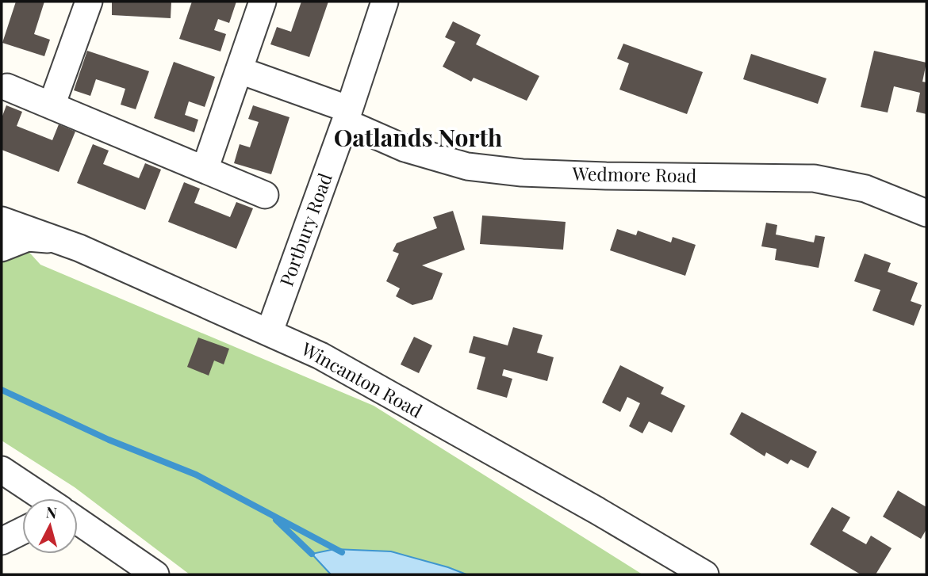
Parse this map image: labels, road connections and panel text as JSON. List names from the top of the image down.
{
  "streets": {
    "street": ["Wedmore Road", "Portbury Road", "Wincanton Road"]
  },
  "crossings": [
    ["Wedmore Road", "Portbury Road"],
    ["Portbury Road", "Wincanton Road"]
  ],
  "districts": ["Oatlands North"],
  "north": "top"
}
